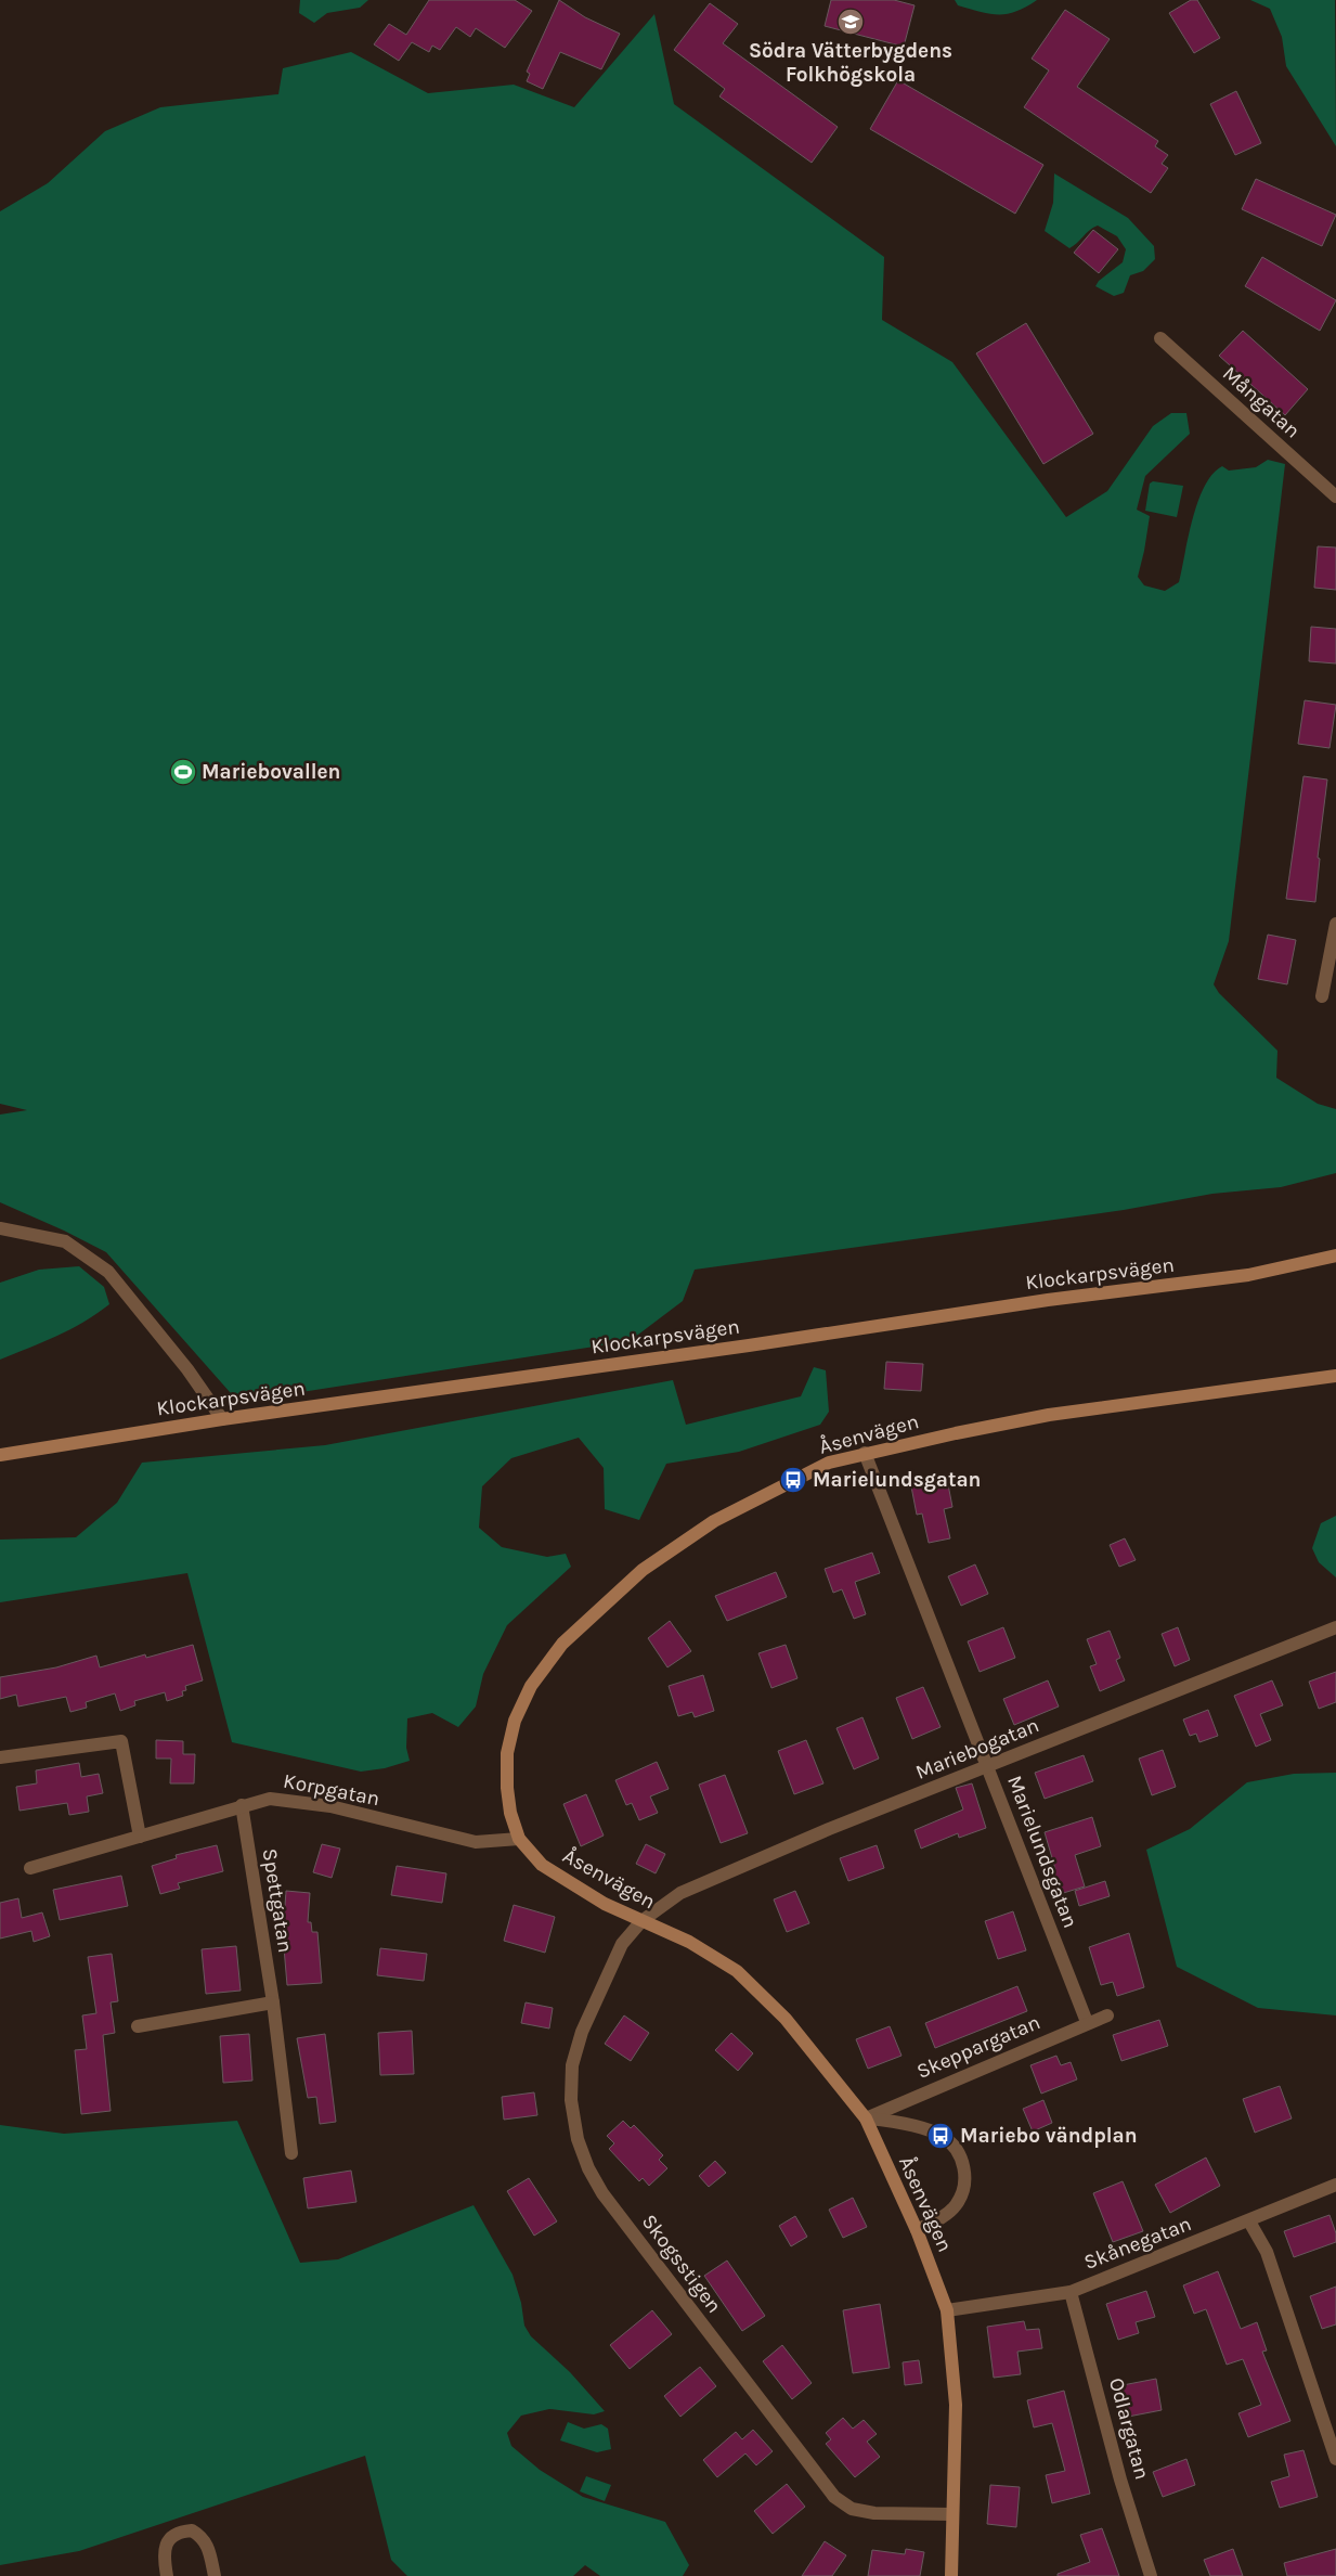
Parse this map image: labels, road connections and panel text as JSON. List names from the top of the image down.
{
  "streets": {
    "street": [
      "Mångatan",
      "Klockarpsvägen",
      "Åsenvägen",
      "Mariebogatan",
      "Korpgatan",
      "Marielundsgatan",
      "Spettgatan",
      "Skeppargatan",
      "Skånegatan",
      "Skogsstigen",
      "Odlargatan"
    ]
  },
  "crossings": [
    ["Åsenvägen", "Mariebogatan"],
    ["Åsenvägen", "Korpgatan"],
    ["Åsenvägen", "Marielundsgatan"],
    ["Åsenvägen", "Skeppargatan"],
    ["Åsenvägen", "Skånegatan"],
    ["Åsenvägen", "Skogsstigen"],
    ["Mariebogatan", "Marielundsgatan"],
    ["Mariebogatan", "Skogsstigen"],
    ["Korpgatan", "Spettgatan"],
    ["Marielundsgatan", "Skeppargatan"],
    ["Skånegatan", "Odlargatan"]
  ],
  "places": {
    "school or university": ["Södra Vätterbygdens Folkhögskola"],
    "sports": ["Mariebovallen"],
    "bus stop": ["Marielundsgatan", "Mariebo vändplan"]
  }
}
